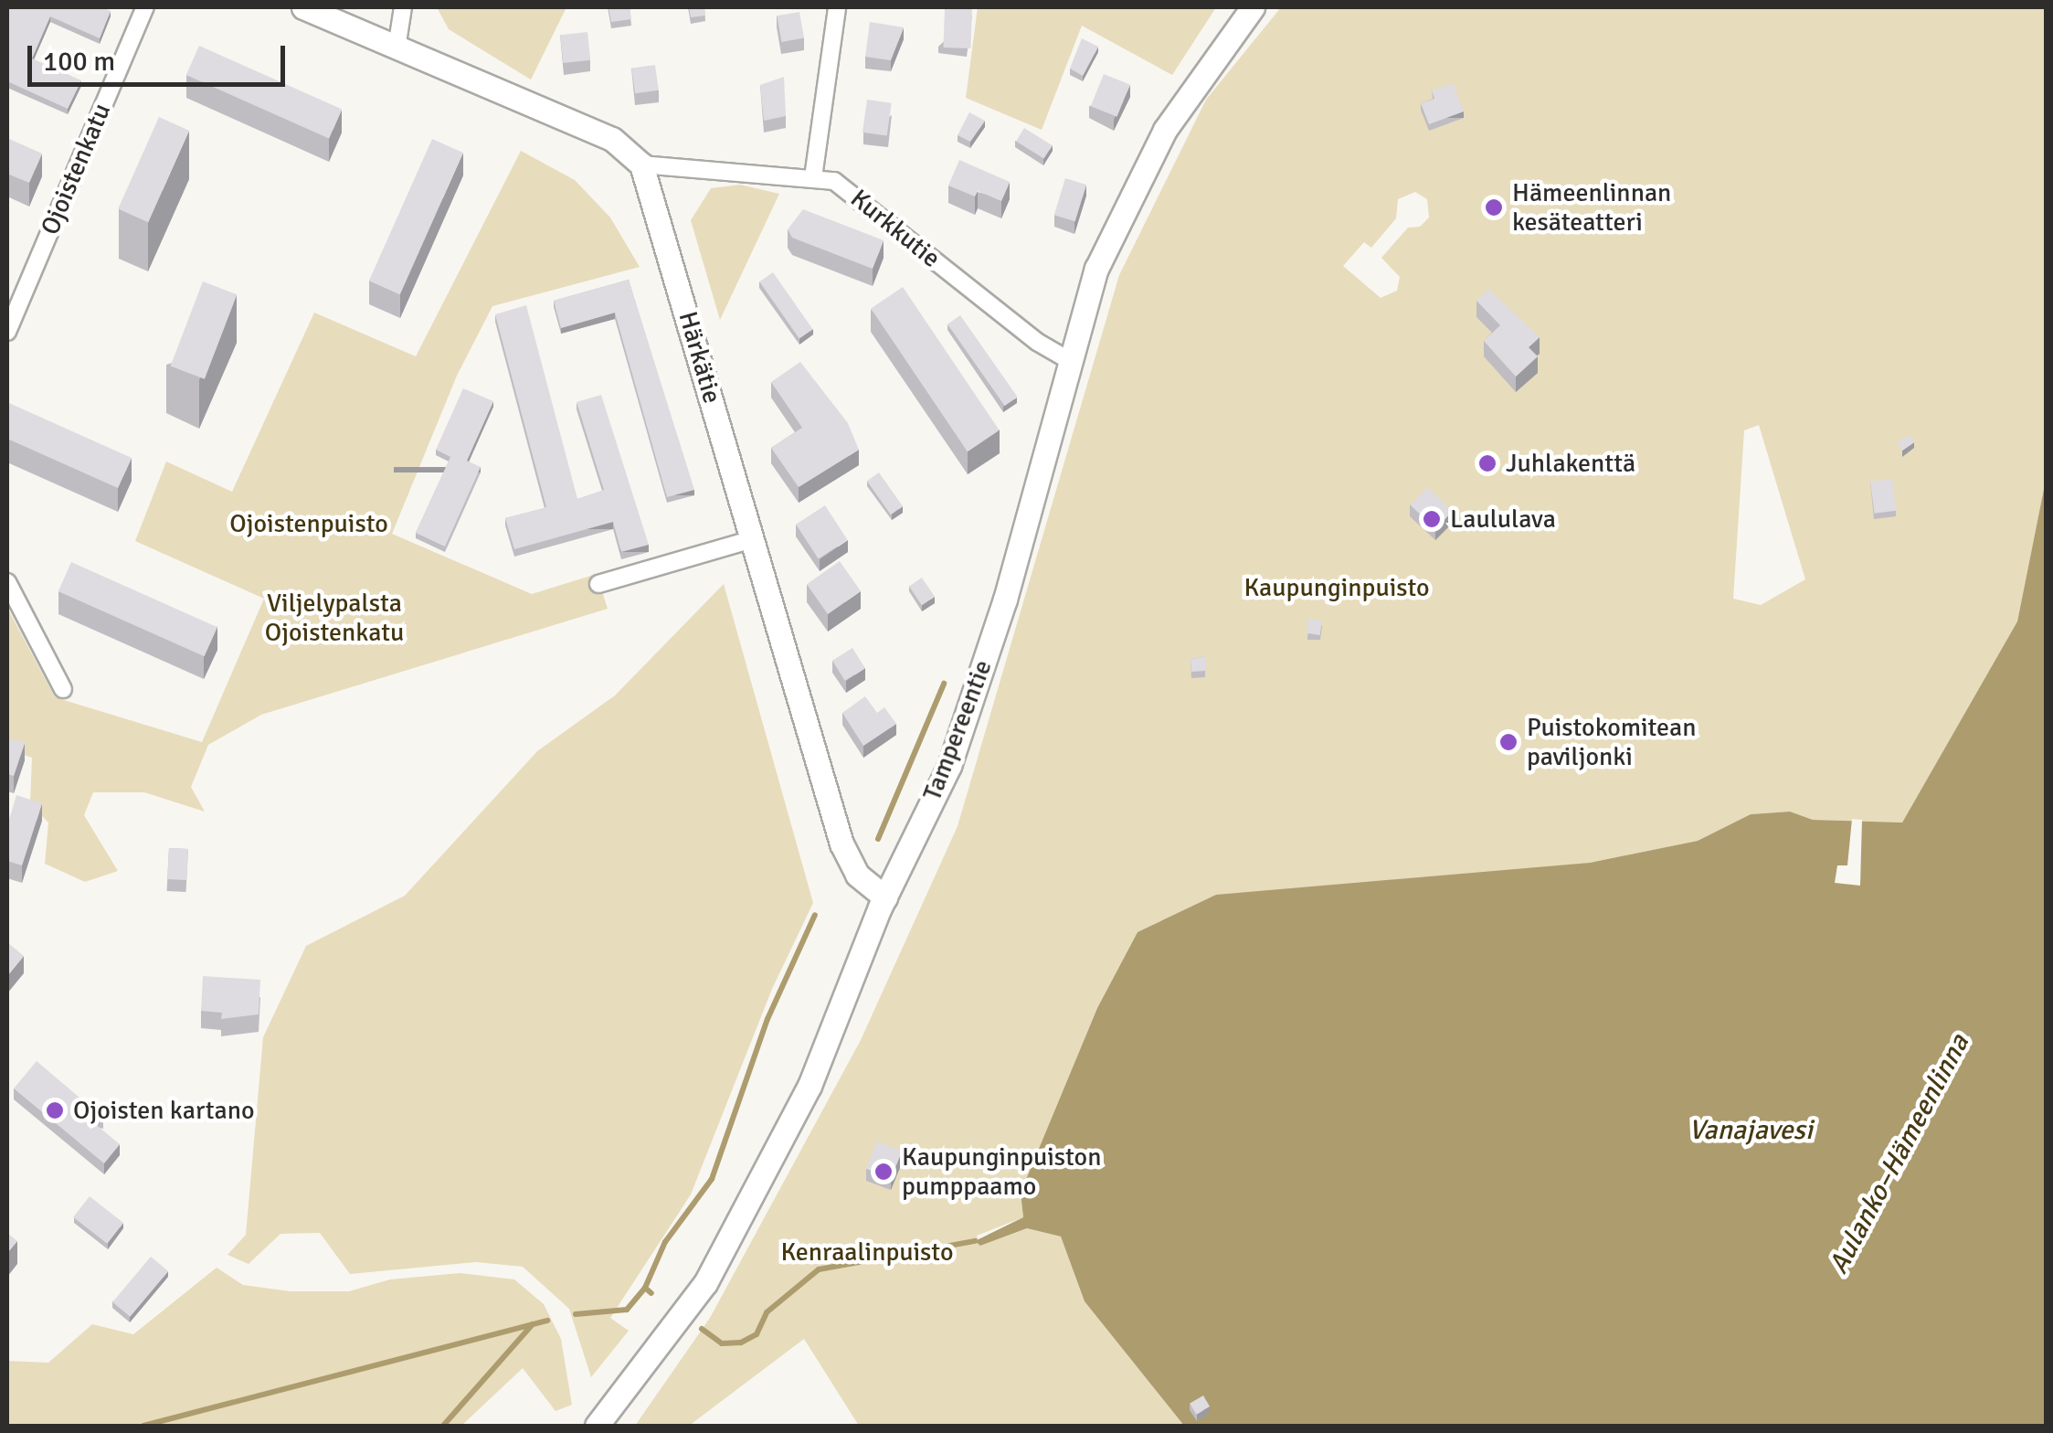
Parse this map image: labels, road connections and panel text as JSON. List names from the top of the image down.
{
  "streets": {
    "main road": ["Härkätie", "Tampereentie"],
    "street": ["Ojoistenkatu", "Kurkkutie"]
  },
  "crossings": [
    ["Kurkkutie", "Härkätie"],
    ["Kurkkutie", "Tampereentie"],
    ["Härkätie", "Tampereentie"]
  ],
  "water": ["Vanajavesi", "Aulanko–Hämeenlinna"],
  "parks": [
    "Ojoistenpuisto",
    "Kaupunginpuisto",
    "Viljelypalsta Ojoistenkatu",
    "Kenraalinpuisto"
  ],
  "places": [
    "Hämeenlinnan kesäteatteri",
    "Juhlakenttä",
    "Laululava",
    "Puistokomitean paviljonki",
    "Ojoisten kartano",
    "Kaupunginpuiston pumppaamo"
  ],
  "scale_bar": "100 m"
}
